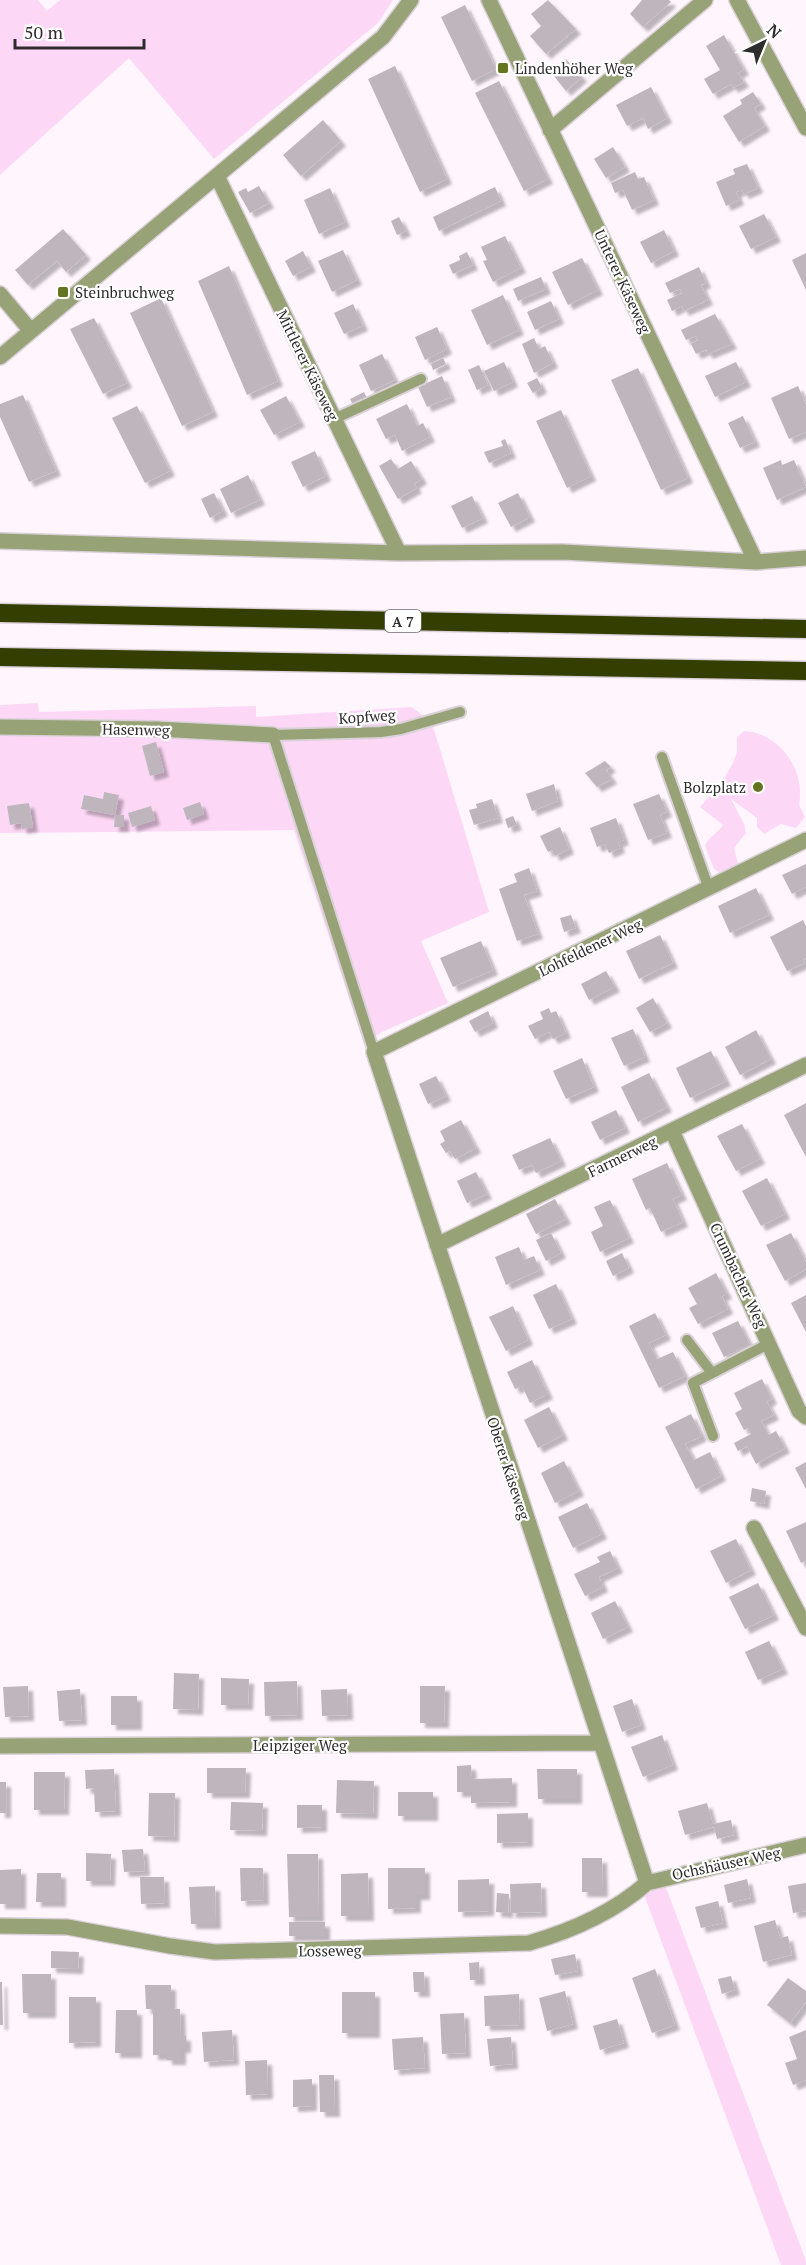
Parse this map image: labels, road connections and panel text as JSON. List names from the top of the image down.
{
  "streets": {
    "highway": ["A 7"],
    "street": [
      "Unterer Käseweg",
      "Mittlerer Käseweg",
      "Hasenweg",
      "Lohfeldener Weg",
      "Farmerweg",
      "Crumbacher Weg",
      "Oberer Käseweg",
      "Leipziger Weg",
      "Ochshäuser Weg",
      "Losseweg"
    ],
    "lane": ["Kopfweg"]
  },
  "crossings": [
    ["Kopfweg", "Hasenweg"],
    ["Lohfeldener Weg", "Oberer Käseweg"],
    ["Farmerweg", "Crumbacher Weg"],
    ["Farmerweg", "Oberer Käseweg"],
    ["Oberer Käseweg", "Leipziger Weg"],
    ["Oberer Käseweg", "Ochshäuser Weg"],
    ["Oberer Käseweg", "Losseweg"],
    ["Ochshäuser Weg", "Losseweg"]
  ],
  "places": {
    "transit": ["Lindenhöher Weg", "Steinbruchweg"],
    "other": ["Bolzplatz"]
  },
  "scale_bar": "50 m",
  "north": "top right"
}
